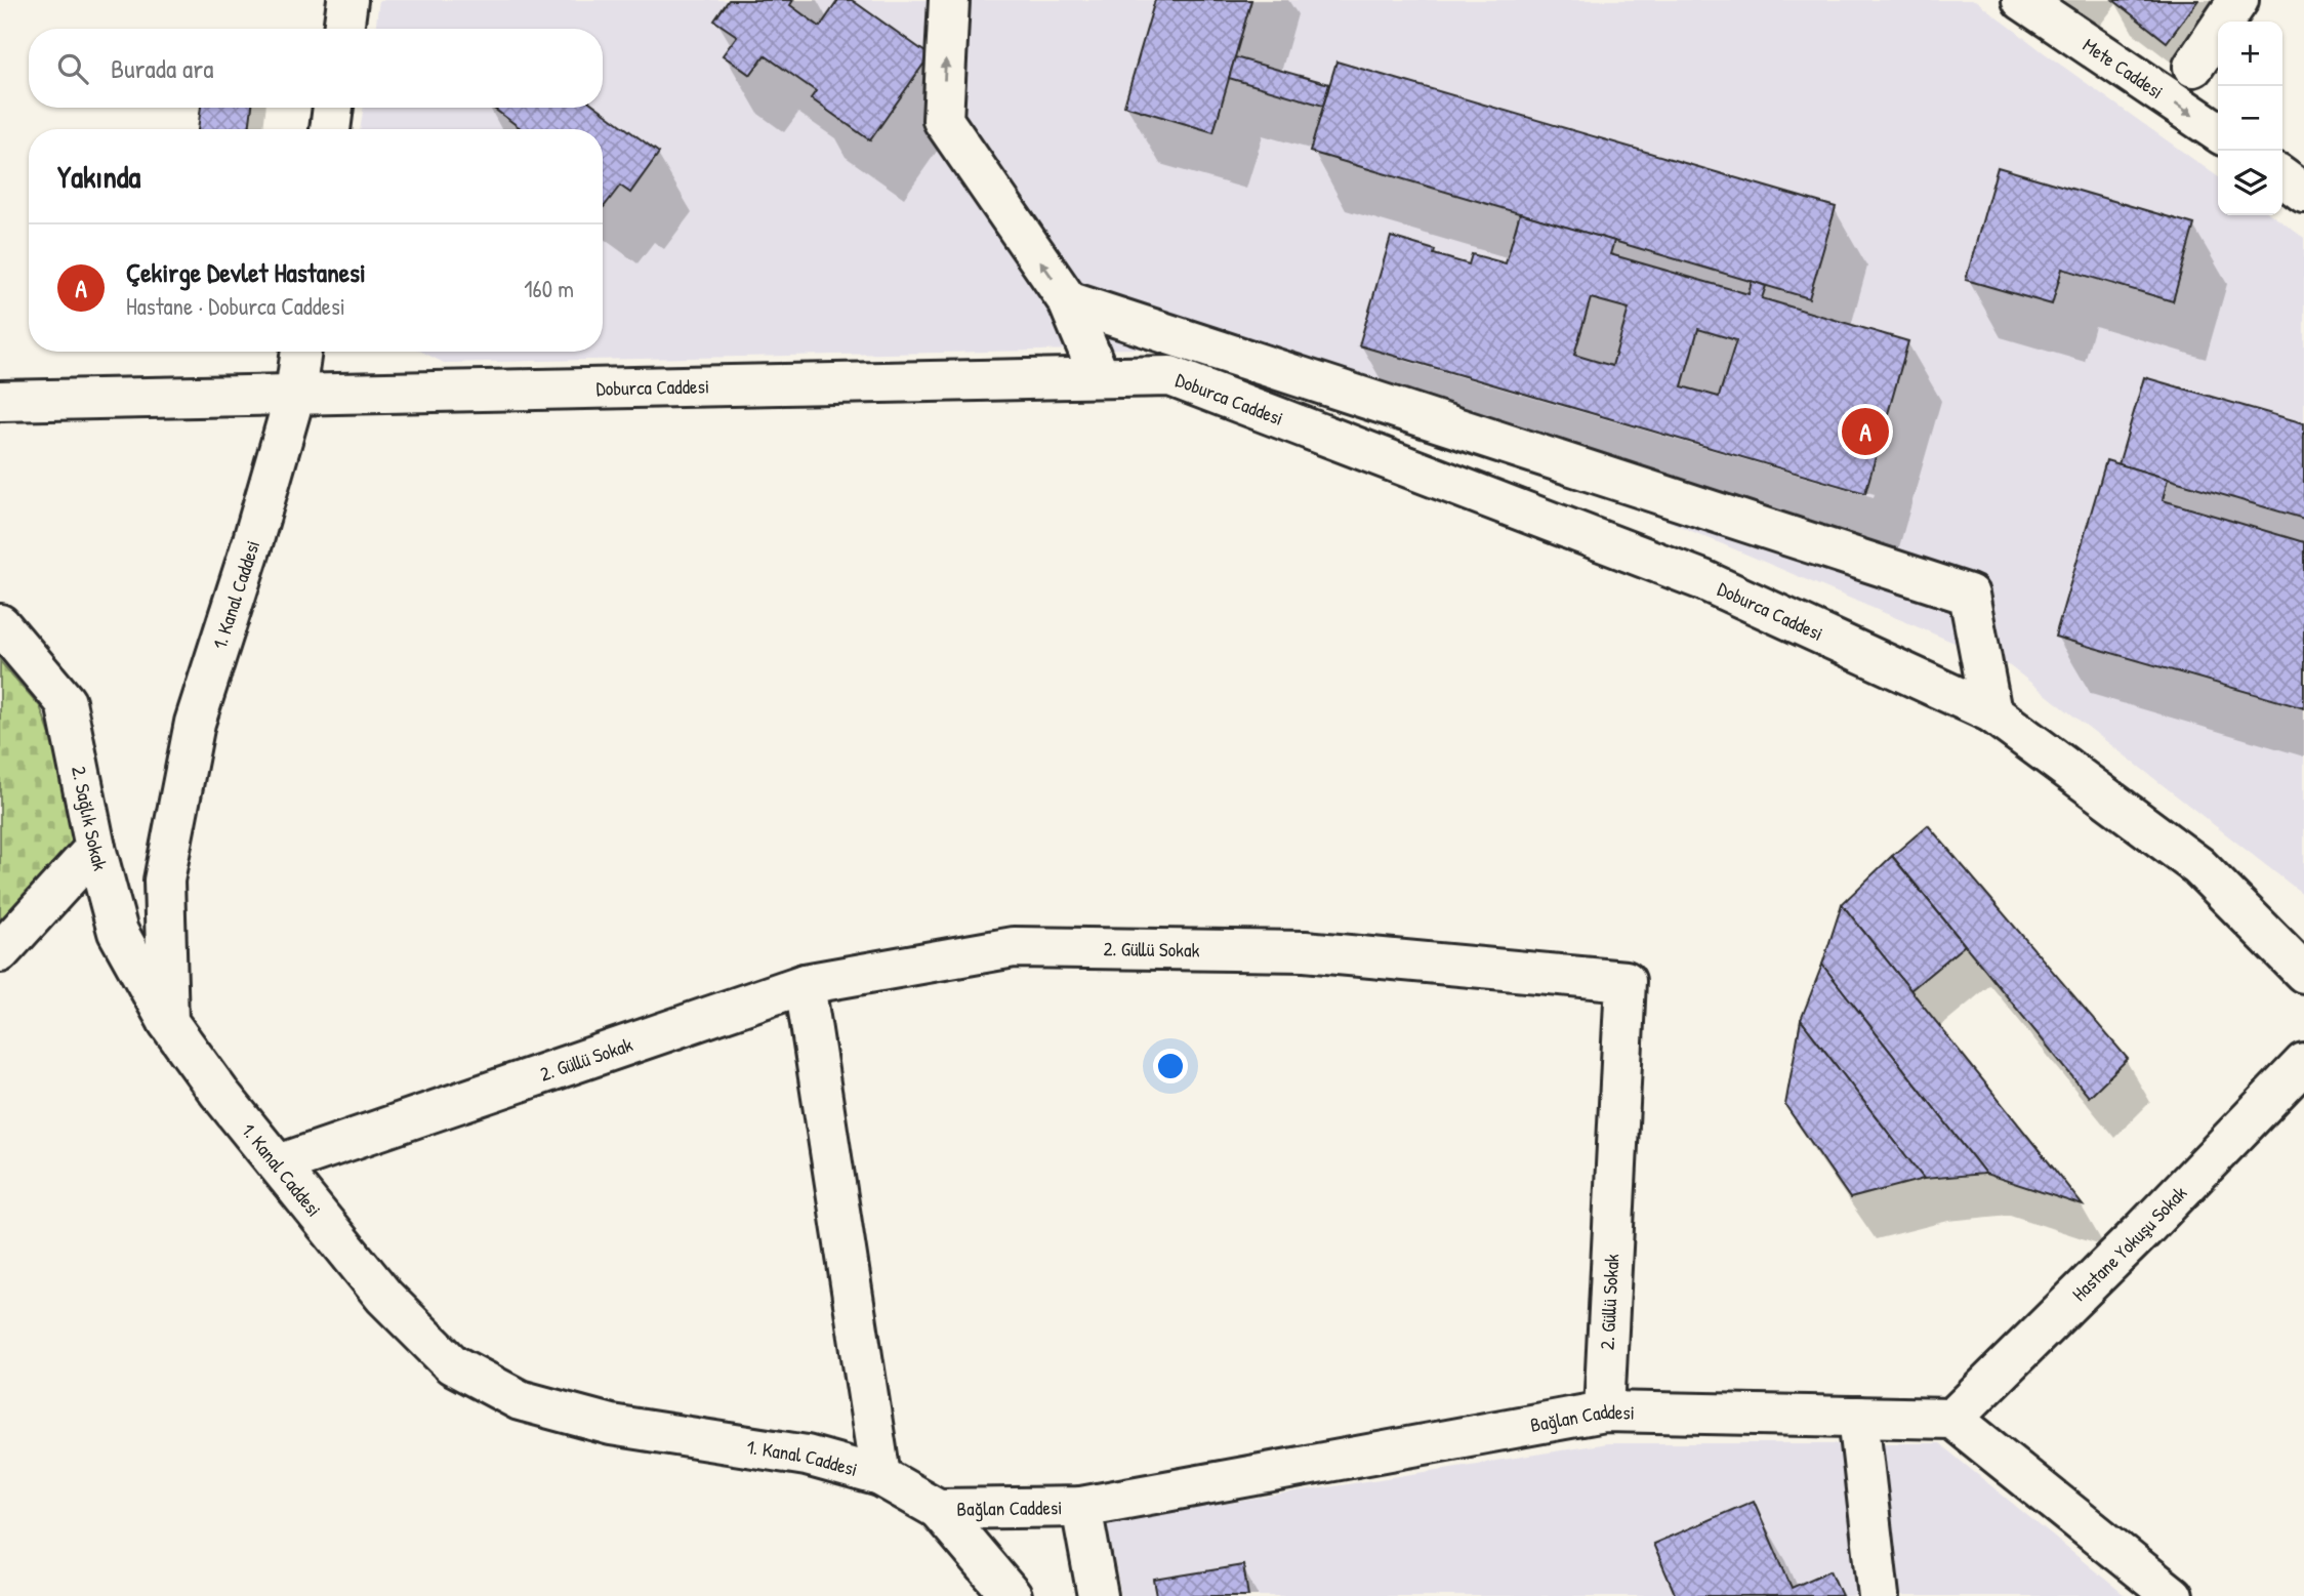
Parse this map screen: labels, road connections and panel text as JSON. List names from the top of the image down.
{
  "streets": {
    "street": [
      "Mete Caddesi",
      "Doburca Caddesi",
      "1. Kanal Caddesi",
      "2. Sağlık Sokak",
      "2. Güllü Sokak",
      "Hastane Yokuşu Sokak",
      "Bağlan Caddesi"
    ]
  },
  "crossings": [
    ["Doburca Caddesi", "1. Kanal Caddesi"],
    ["1. Kanal Caddesi", "2. Sağlık Sokak"],
    ["1. Kanal Caddesi", "2. Güllü Sokak"],
    ["1. Kanal Caddesi", "Bağlan Caddesi"],
    ["2. Güllü Sokak", "Bağlan Caddesi"],
    ["Hastane Yokuşu Sokak", "Bağlan Caddesi"]
  ],
  "one_way": ["Mete Caddesi"],
  "page": {
    "map_buttons": ["+", "−"],
    "search": "Burada ara",
    "heading": "Yakında",
    "list": [
      {
        "mark": "A",
        "name": "Çekirge Devlet Hastanesi",
        "note": "Hastane · Doburca Caddesi",
        "value": "160 m"
      }
    ],
    "pins": "A"
  }
}
